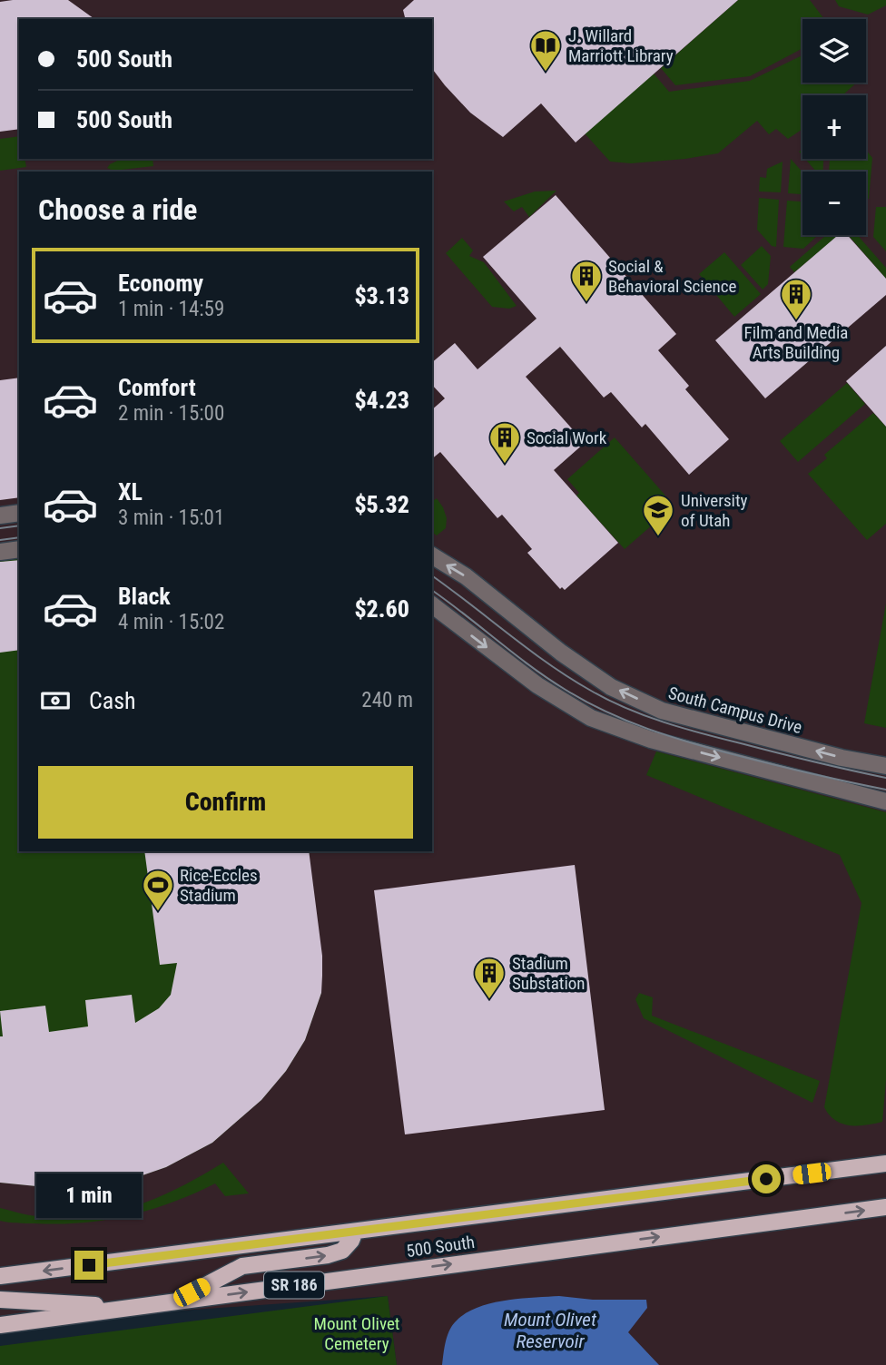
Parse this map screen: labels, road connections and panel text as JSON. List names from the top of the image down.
{
  "streets": {
    "main road": ["500 South", "SR 186"],
    "street": ["South Campus Drive"]
  },
  "water": ["Mount Olivet Reservoir"],
  "parks": ["Mount Olivet Cemetery"],
  "places": {
    "library": ["J. Willard Marriott Library"],
    "building": [
      "Social & Behavioral Science",
      "Film and Media Arts Building",
      "Social Work",
      "Stadium Substation"
    ],
    "school or university": ["University of Utah"],
    "sports": ["Rice-Eccles Stadium"]
  },
  "page": {
    "map_buttons": ["+", "−"],
    "banner": ["500 South", "500 South"],
    "heading": "Choose a ride",
    "list": [
      {
        "name": "Economy",
        "note": "1 min · 14:59",
        "value": "$3.13"
      },
      {
        "name": "Comfort",
        "note": "2 min · 15:00",
        "value": "$4.23"
      },
      {
        "name": "XL",
        "note": "3 min · 15:01",
        "value": "$5.32"
      },
      {
        "name": "Black",
        "note": "4 min · 15:02",
        "value": "$2.60"
      }
    ],
    "pay": ["Cash", "240 m"],
    "buttons": "Confirm",
    "bubble": "1 min"
  }
}
